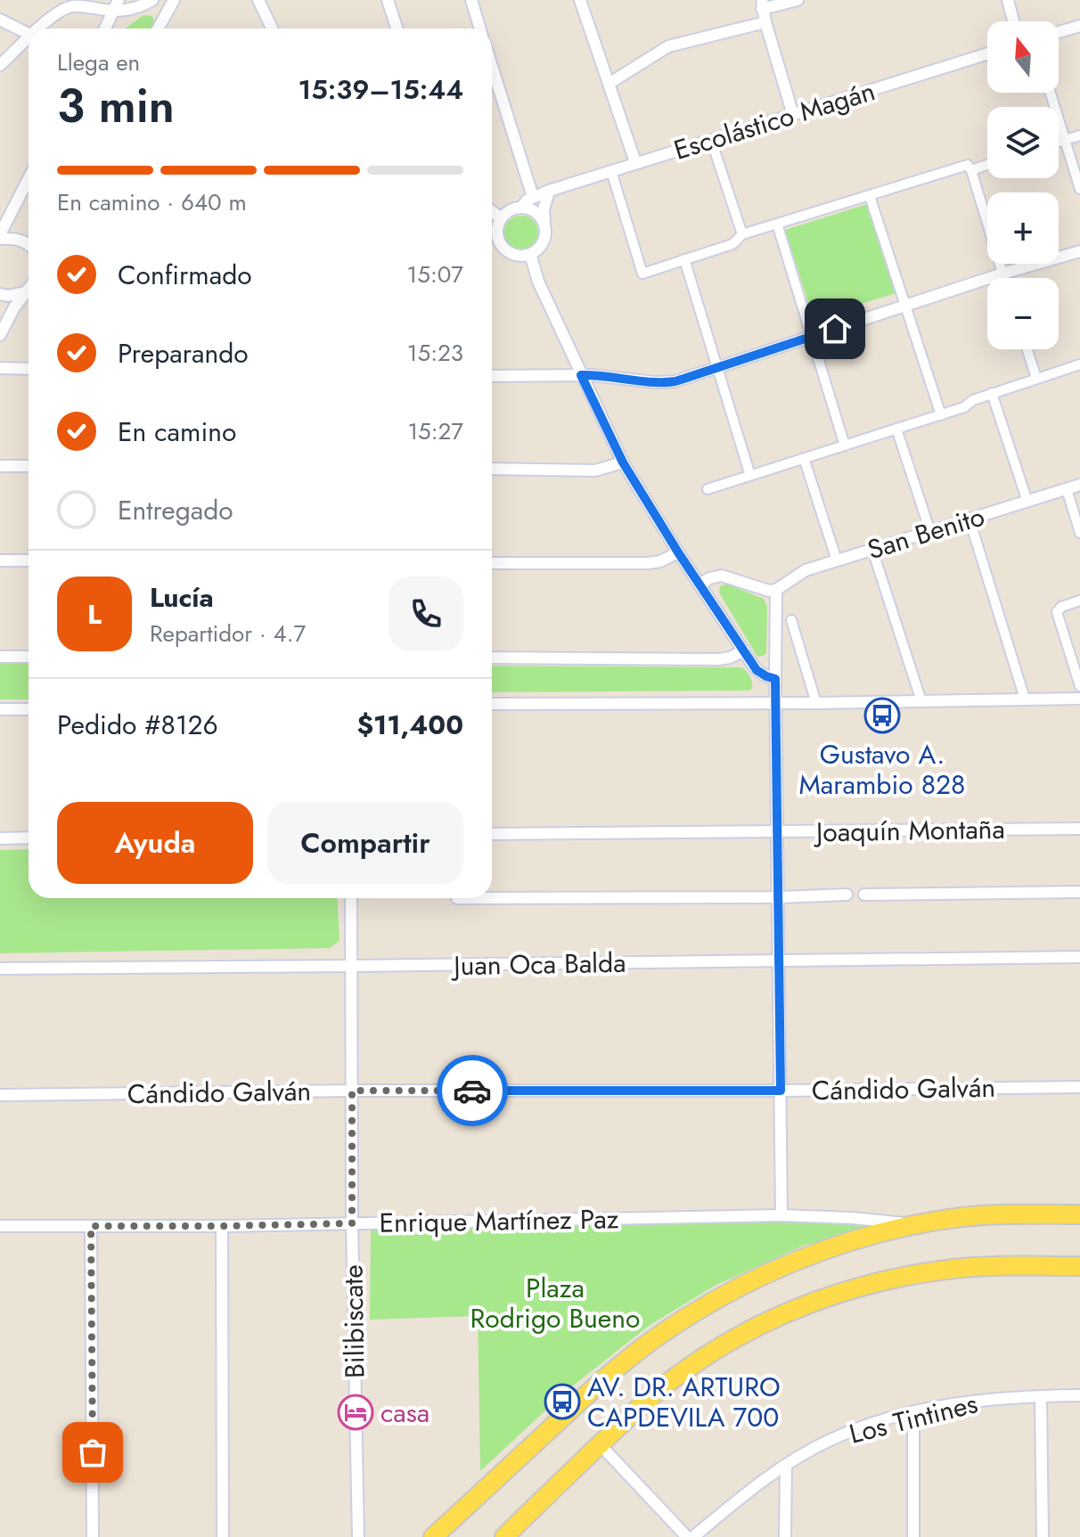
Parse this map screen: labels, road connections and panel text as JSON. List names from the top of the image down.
{
  "streets": {
    "street": [
      "Escolástico Magán",
      "San Benito",
      "Joaquín Montaña",
      "Juan Oca Balda",
      "Cándido Galván",
      "Enrique Martínez Paz",
      "Bilibiscate",
      "Los Tintines"
    ]
  },
  "crossings": [
    ["Juan Oca Balda", "Bilibiscate"],
    ["Cándido Galván", "Bilibiscate"],
    ["Enrique Martínez Paz", "Bilibiscate"]
  ],
  "parks": ["Plaza Rodrigo Bueno"],
  "places": {
    "bus stop": ["Gustavo A. Marambio 828", "AV. DR. ARTURO CAPDEVILA 700"],
    "hotel": ["casa"]
  },
  "north": "top",
  "page": {
    "map_buttons": ["+", "−"],
    "heading": ["3 min", "Llega en", "15:39–15:44"],
    "panel": [
      "Lucía",
      "Repartidor · 4.7",
      "Pedido #8126",
      "$11,400"
    ],
    "bar": "En camino · 640 m",
    "list": [
      ["Confirmado", "15:07"],
      ["Preparando", "15:23"],
      ["En camino", "15:27"],
      "Entregado"
    ],
    "round": "L",
    "buttons": ["Ayuda", "Compartir"]
  }
}
